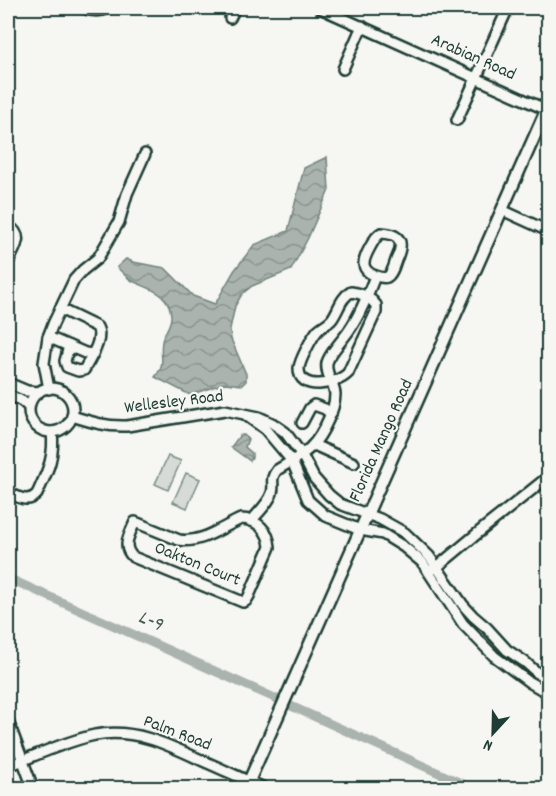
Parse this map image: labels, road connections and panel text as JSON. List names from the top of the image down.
{
  "streets": {
    "street": [
      "Arabian Road",
      "Wellesley Road",
      "Florida Mango Road",
      "Oakton Court",
      "Palm Road"
    ]
  },
  "crossings": [
    ["Arabian Road", "Florida Mango Road"],
    ["Wellesley Road", "Florida Mango Road"],
    ["Florida Mango Road", "Palm Road"]
  ],
  "water": ["L-9"],
  "north": "bottom"
}
